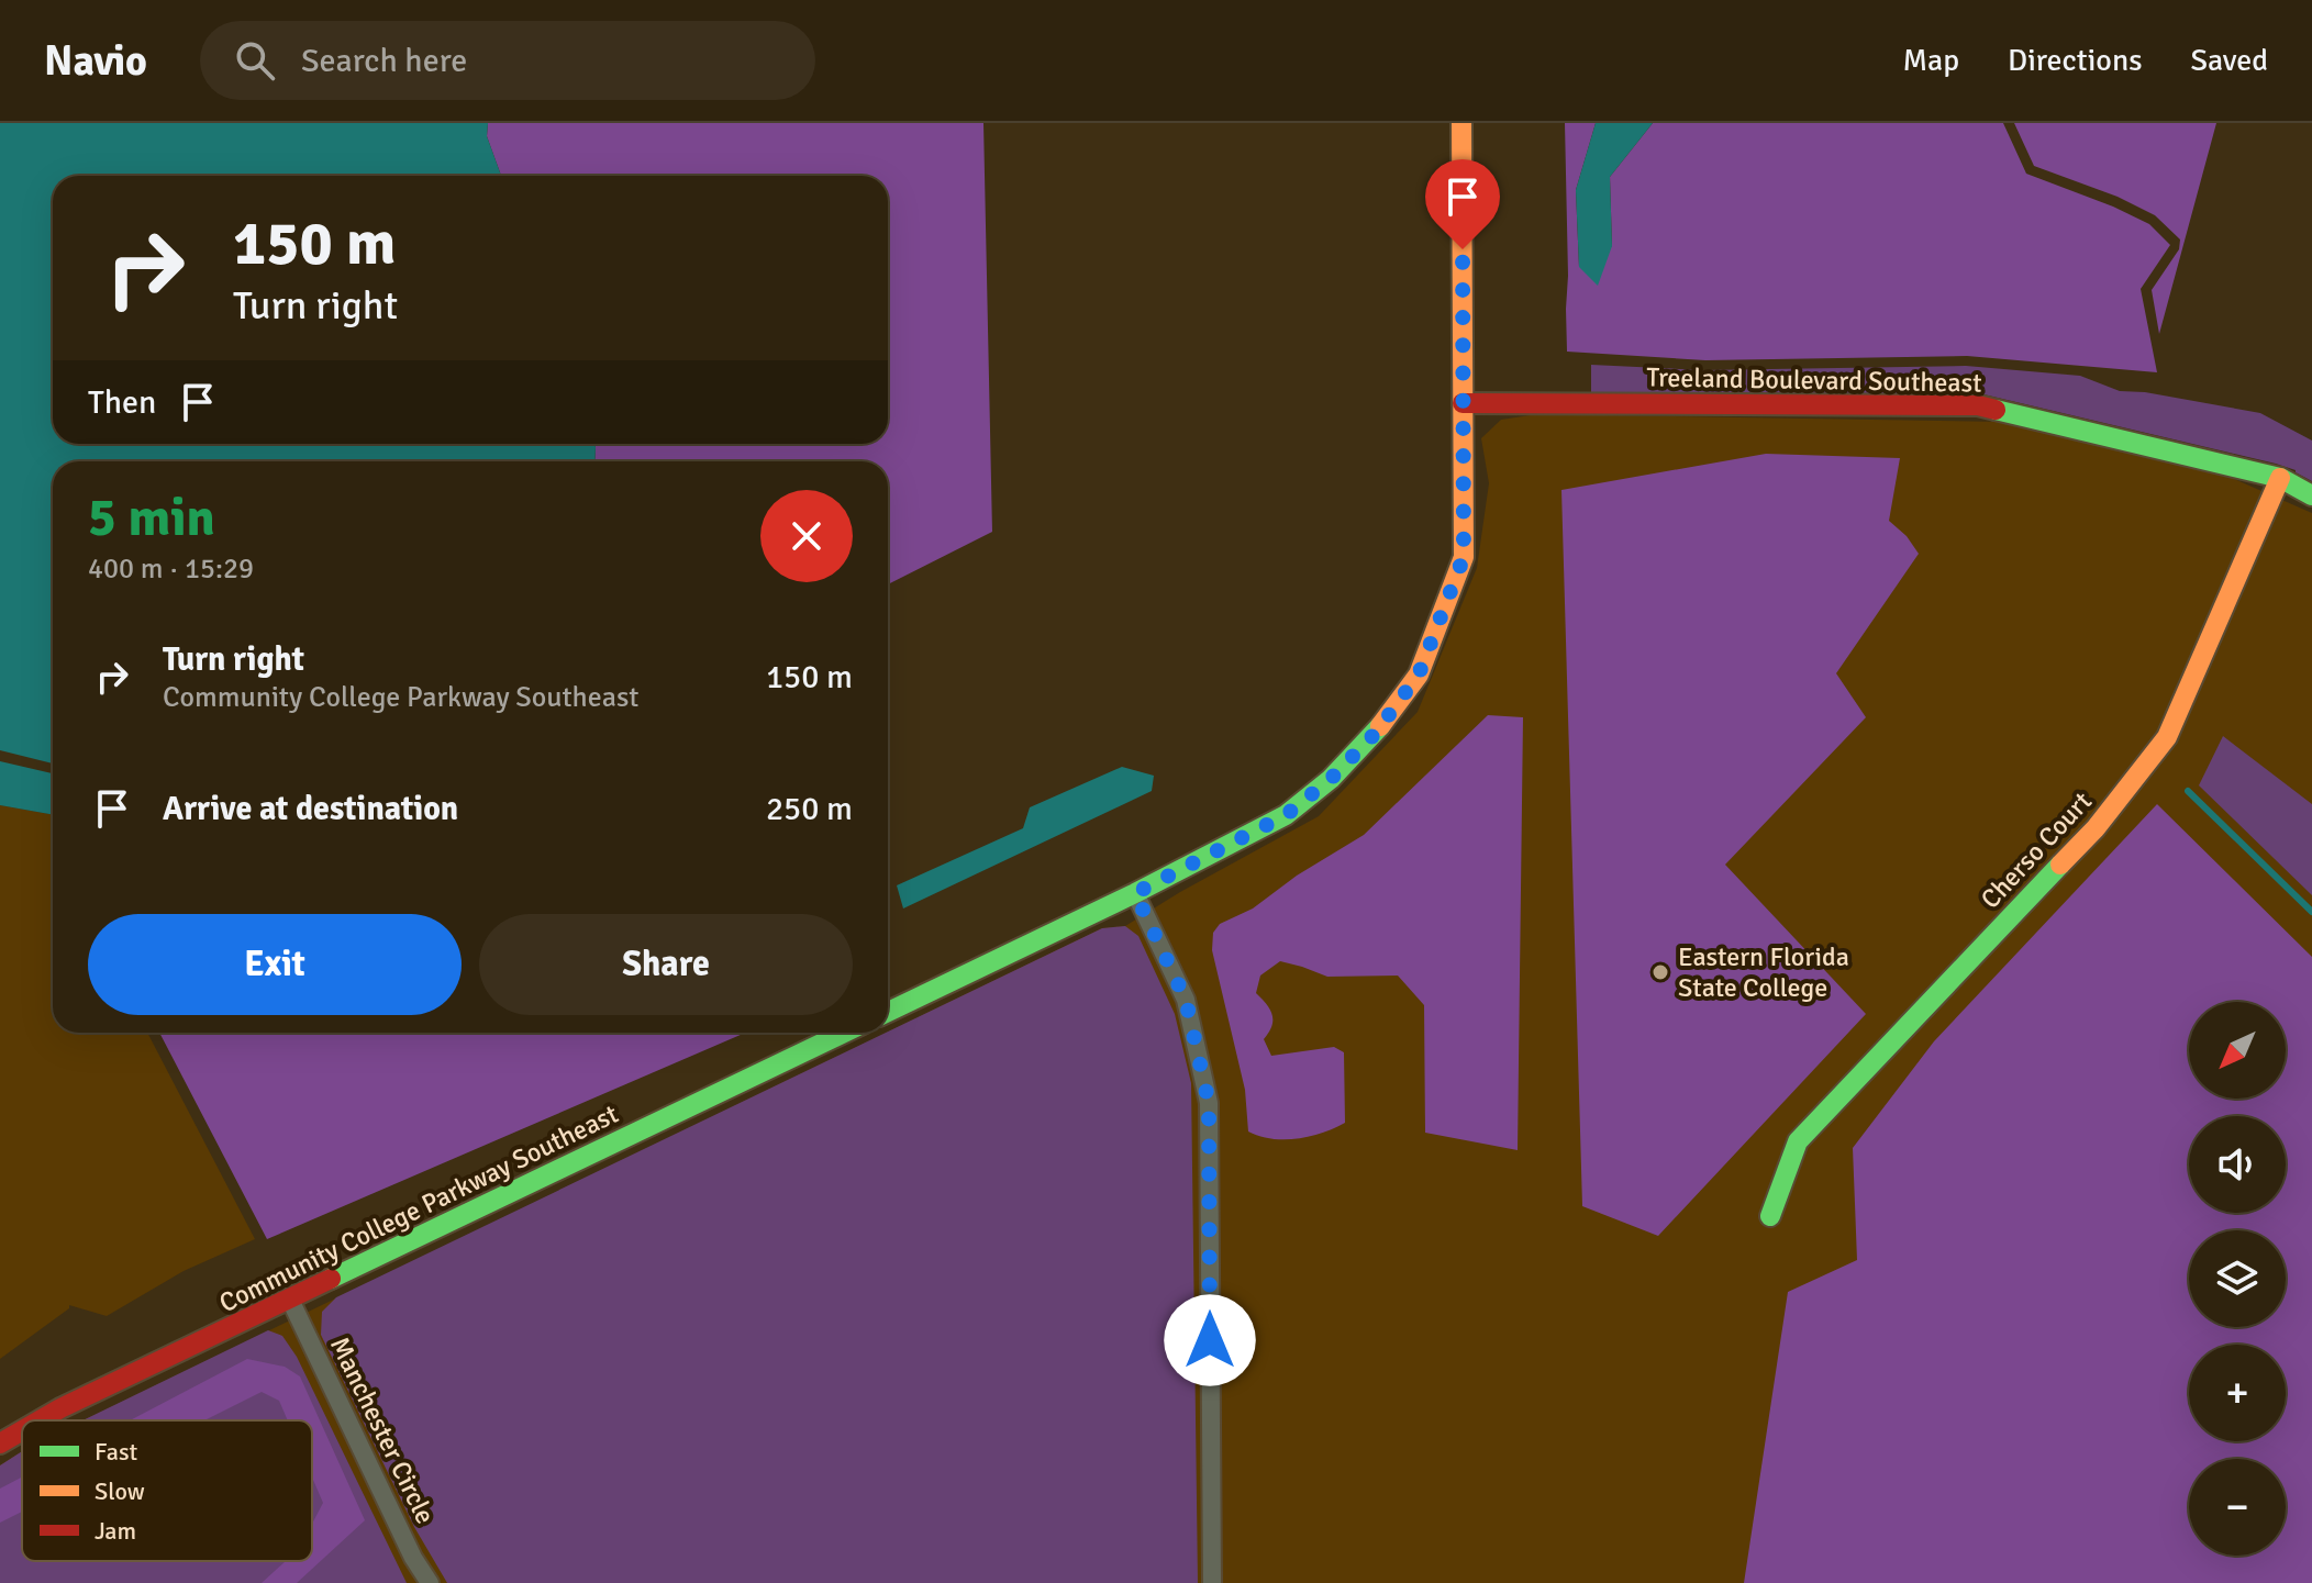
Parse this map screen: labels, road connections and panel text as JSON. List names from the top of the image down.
{
  "streets": {
    "street": [
      "Treeland Boulevard Southeast",
      "Cherso Court",
      "Community College Parkway Southeast",
      "Manchester Circle"
    ]
  },
  "crossings": [
    ["Treeland Boulevard Southeast", "Cherso Court"],
    ["Community College Parkway Southeast", "Manchester Circle"]
  ],
  "places": ["Eastern Florida State College"],
  "legend": ["Fast", "Slow", "Jam"],
  "north": "bottom left",
  "page": {
    "header": "Navio",
    "search": "Search here",
    "nav": ["Map", "Directions", "Saved"],
    "turn": ["150 m", "Turn right"],
    "then": "Then",
    "heading": ["5 min", "400 m · 15:29"],
    "list": [
      {
        "name": "Turn right",
        "note": "Community College Parkway Southeast",
        "value": "150 m"
      },
      {
        "name": "Arrive at destination",
        "value": "250 m"
      }
    ],
    "buttons": ["Exit", "Share"],
    "map_buttons": ["+", "−"]
  }
}
